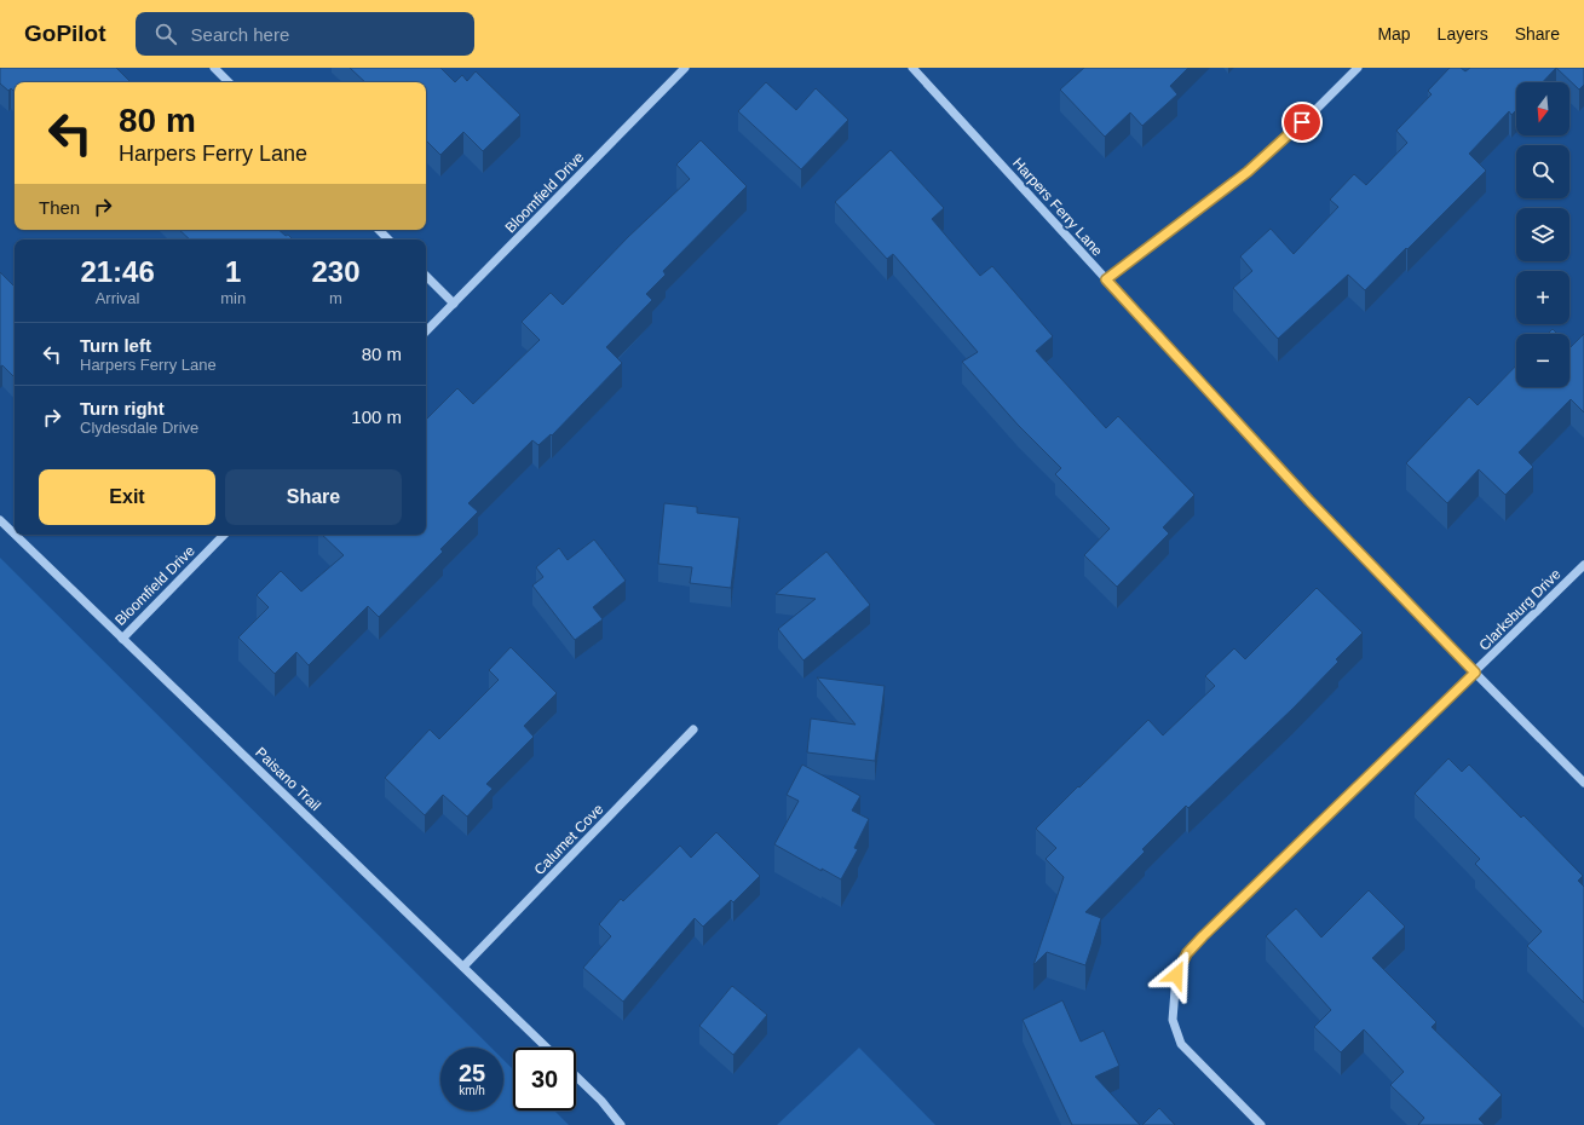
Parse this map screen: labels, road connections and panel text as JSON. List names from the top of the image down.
{
  "streets": {
    "street": [
      "Bloomfield Drive",
      "Harpers Ferry Lane",
      "Clarksburg Drive",
      "Paisano Trail",
      "Calumet Cove"
    ]
  },
  "crossings": [
    ["Bloomfield Drive", "Paisano Trail"],
    ["Harpers Ferry Lane", "Clarksburg Drive"],
    ["Paisano Trail", "Calumet Cove"]
  ],
  "north": "bottom",
  "page": {
    "header": "GoPilot",
    "search": "Search here",
    "nav": ["Map", "Layers", "Share"],
    "map_buttons": ["+", "−"],
    "turn": ["80 m", "Harpers Ferry Lane"],
    "then": "Then",
    "eta": [
      "21:46",
      "Arrival",
      "1",
      "min",
      "230",
      "m"
    ],
    "list": [
      {
        "name": "Turn left",
        "note": "Harpers Ferry Lane",
        "value": "80 m"
      },
      {
        "name": "Turn right",
        "note": "Clydesdale Drive",
        "value": "100 m"
      }
    ],
    "buttons": ["Exit", "Share"],
    "speed": "25 km/h",
    "limit": "30"
  }
}
